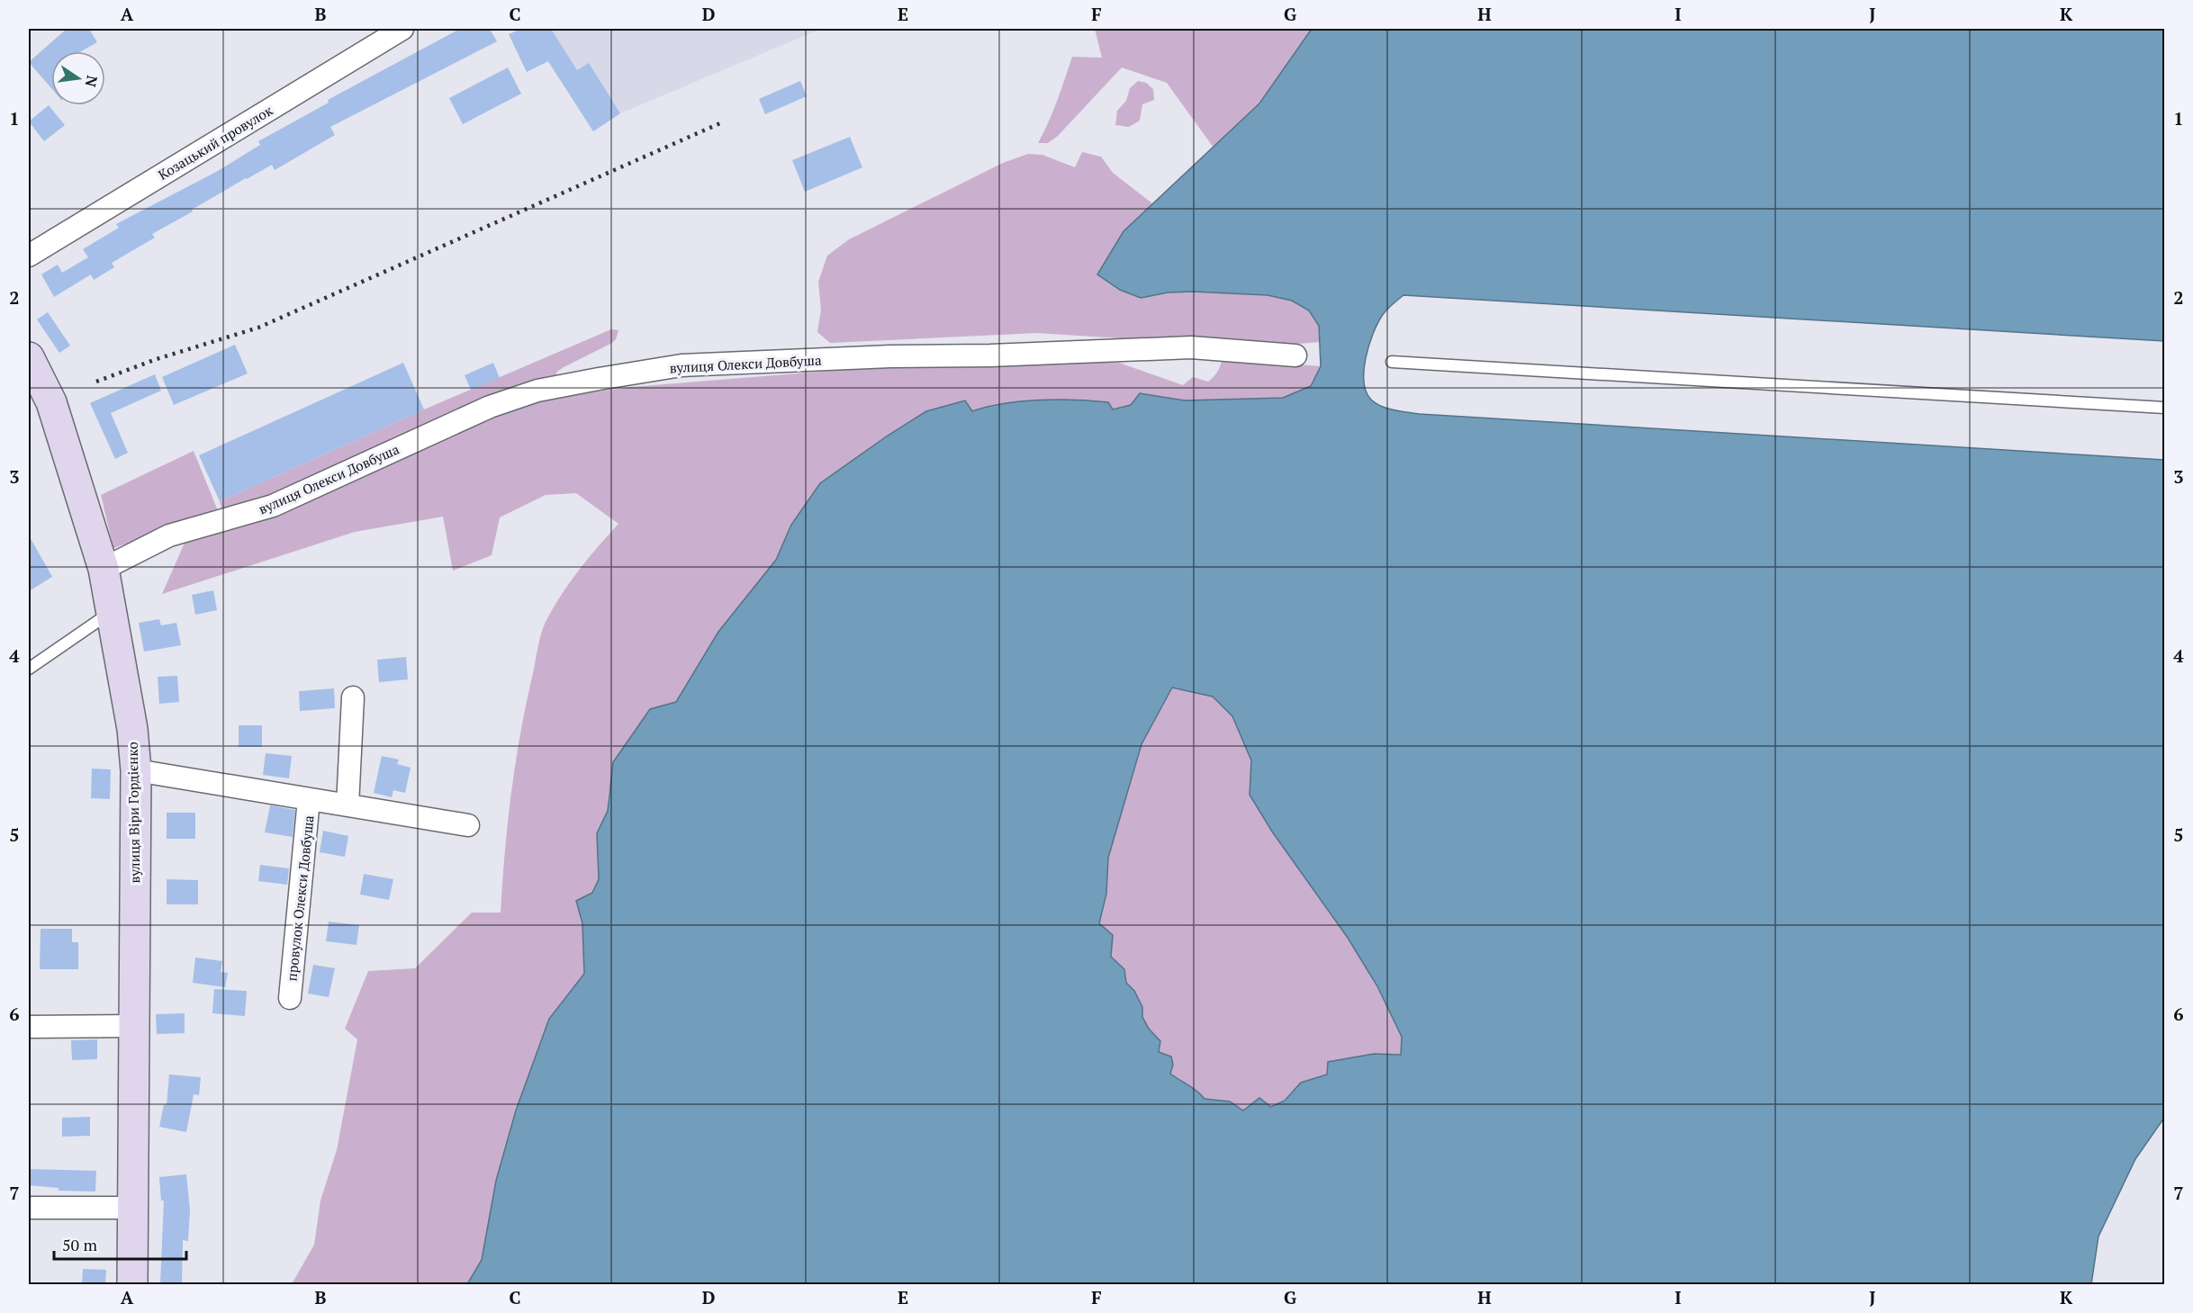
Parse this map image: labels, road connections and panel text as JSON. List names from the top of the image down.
{
  "streets": {
    "street": [
      "Козацький провулок",
      "вулиця Олекси Довбуша",
      "вулиця Віри Гордієнко",
      "провулок Олекси Довбуша"
    ]
  },
  "crossings": [
    ["вулиця Олекси Довбуша", "вулиця Віри Гордієнко"],
    ["вулиця Віри Гордієнко", "провулок Олекси Довбуша"]
  ],
  "scale_bar": "50 m",
  "north": "right",
  "grid": {
    "columns": [
      "A",
      "B",
      "C",
      "D",
      "E",
      "F",
      "G",
      "H",
      "I",
      "J",
      "K"
    ],
    "rows": [
      "1",
      "2",
      "3",
      "4",
      "5",
      "6",
      "7"
    ]
  }
}
